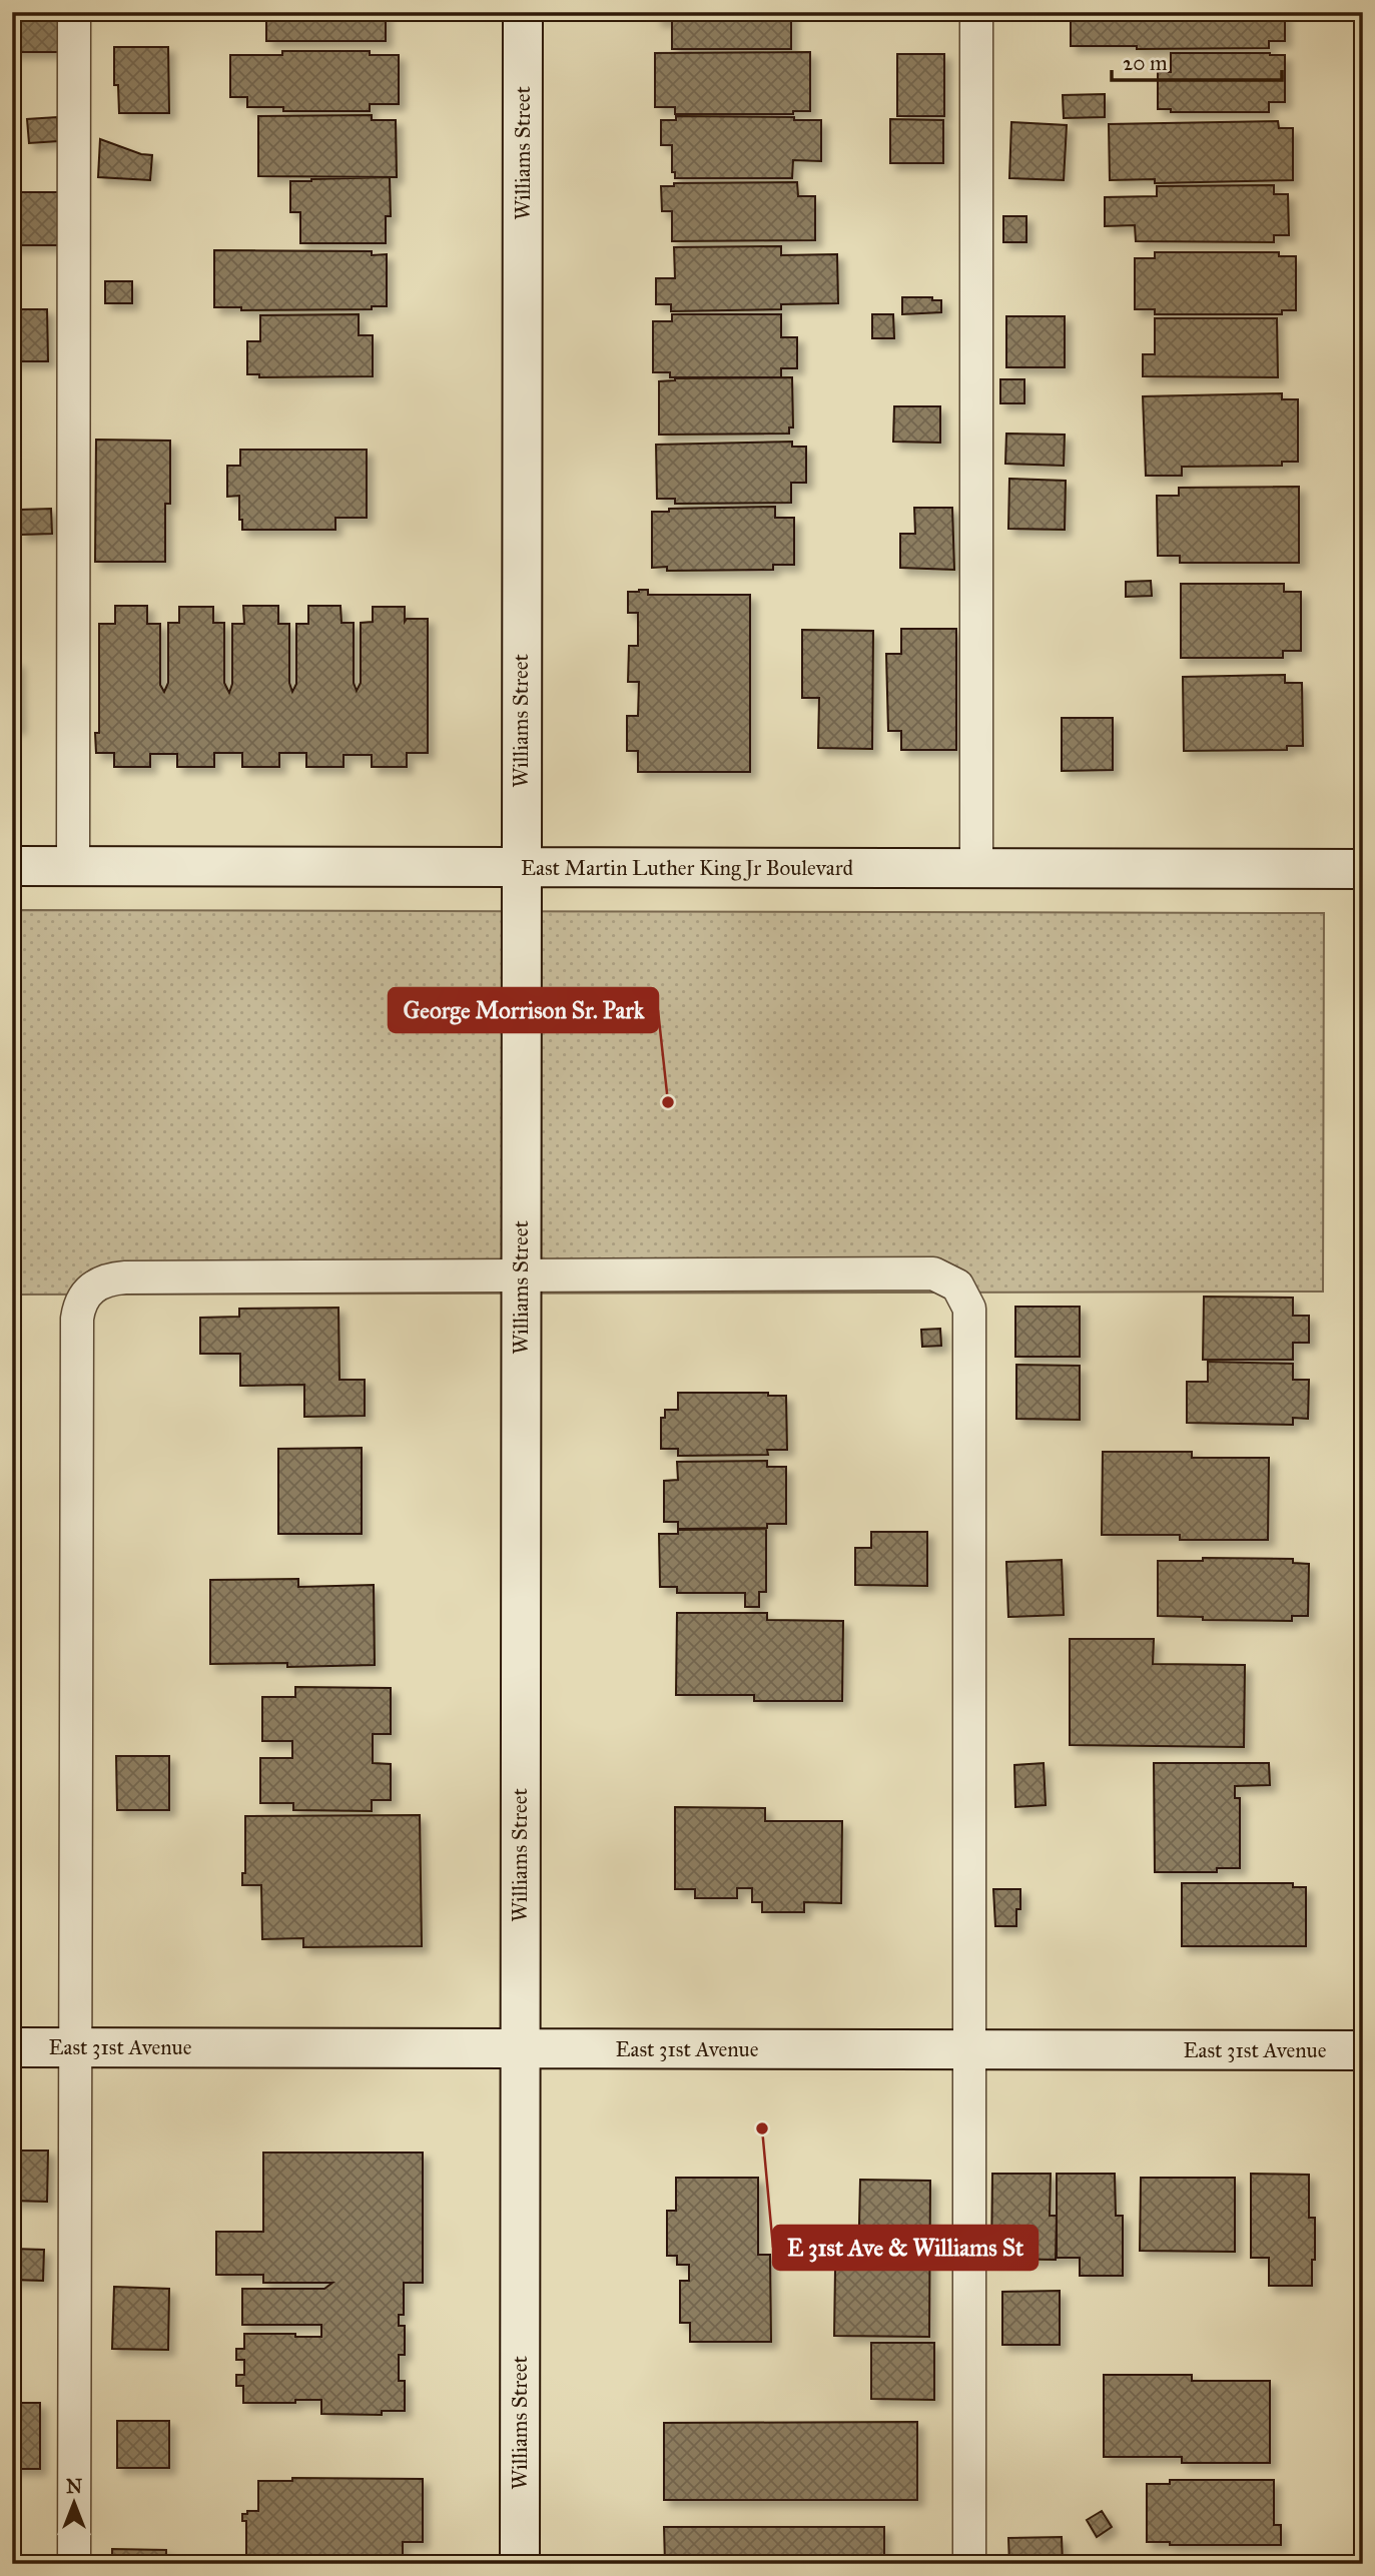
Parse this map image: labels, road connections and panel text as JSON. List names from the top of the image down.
{
  "streets": {
    "main road": ["Williams Street", "East Martin Luther King Jr Boulevard", "East 31st Avenue"]
  },
  "crossings": [
    ["Williams Street", "East Martin Luther King Jr Boulevard"],
    ["Williams Street", "East 31st Avenue"]
  ],
  "places": ["George Morrison Sr. Park", "E 31st Ave & Williams St"],
  "scale_bar": "20 m",
  "north": "top"
}
